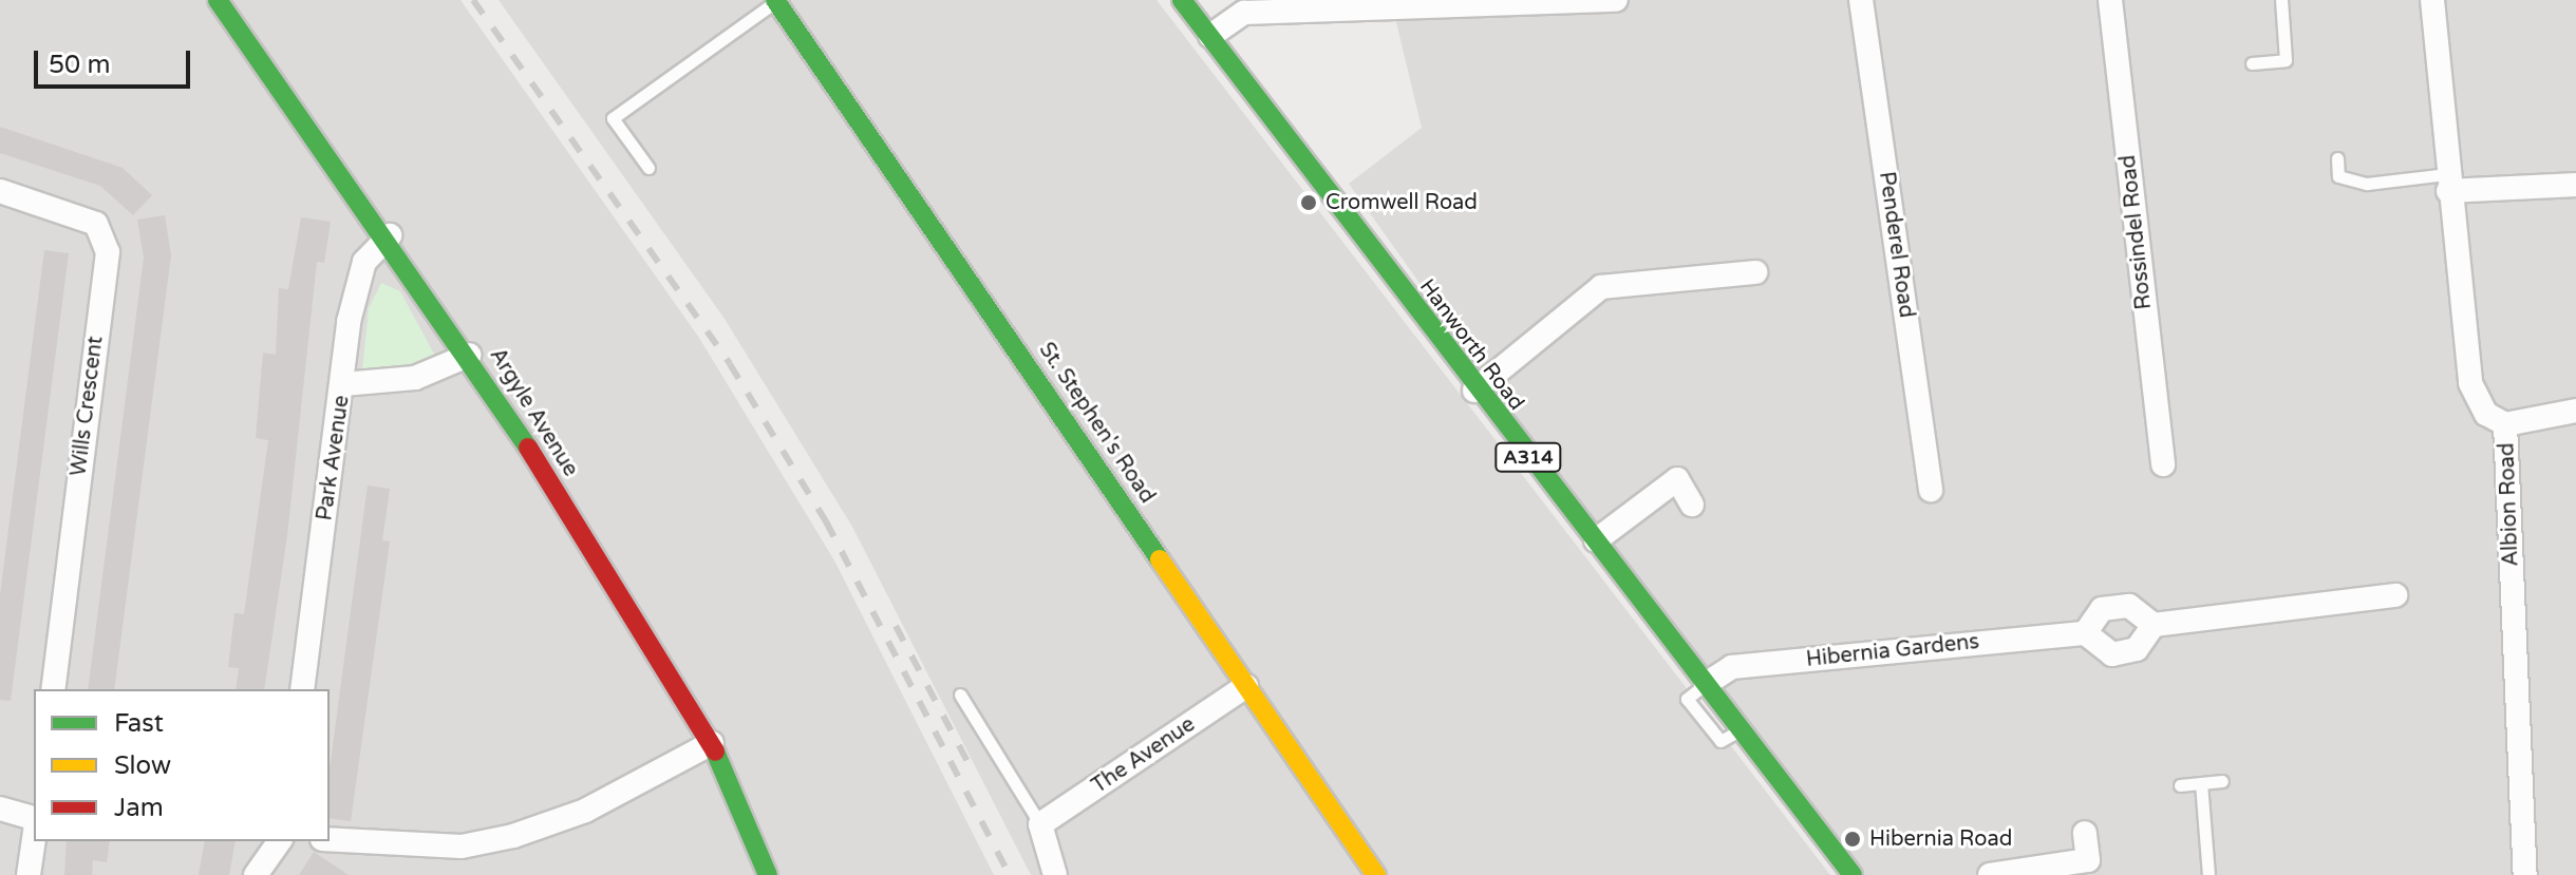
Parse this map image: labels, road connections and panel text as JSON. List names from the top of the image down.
{
  "streets": {
    "street": [
      "Rossindel Road",
      "Penderel Road",
      "Hanworth Road",
      "Wills Crescent",
      "Argyle Avenue",
      "St. Stephen's Road",
      "A314",
      "Park Avenue",
      "Albion Road",
      "Hibernia Gardens",
      "The Avenue"
    ]
  },
  "crossings": [
    ["Hanworth Road", "Hibernia Gardens"],
    ["Argyle Avenue", "Park Avenue"],
    ["St. Stephen's Road", "The Avenue"]
  ],
  "places": ["Cromwell Road", "Hibernia Road"],
  "legend": ["Fast", "Slow", "Jam"],
  "scale_bar": "50 m"
}
